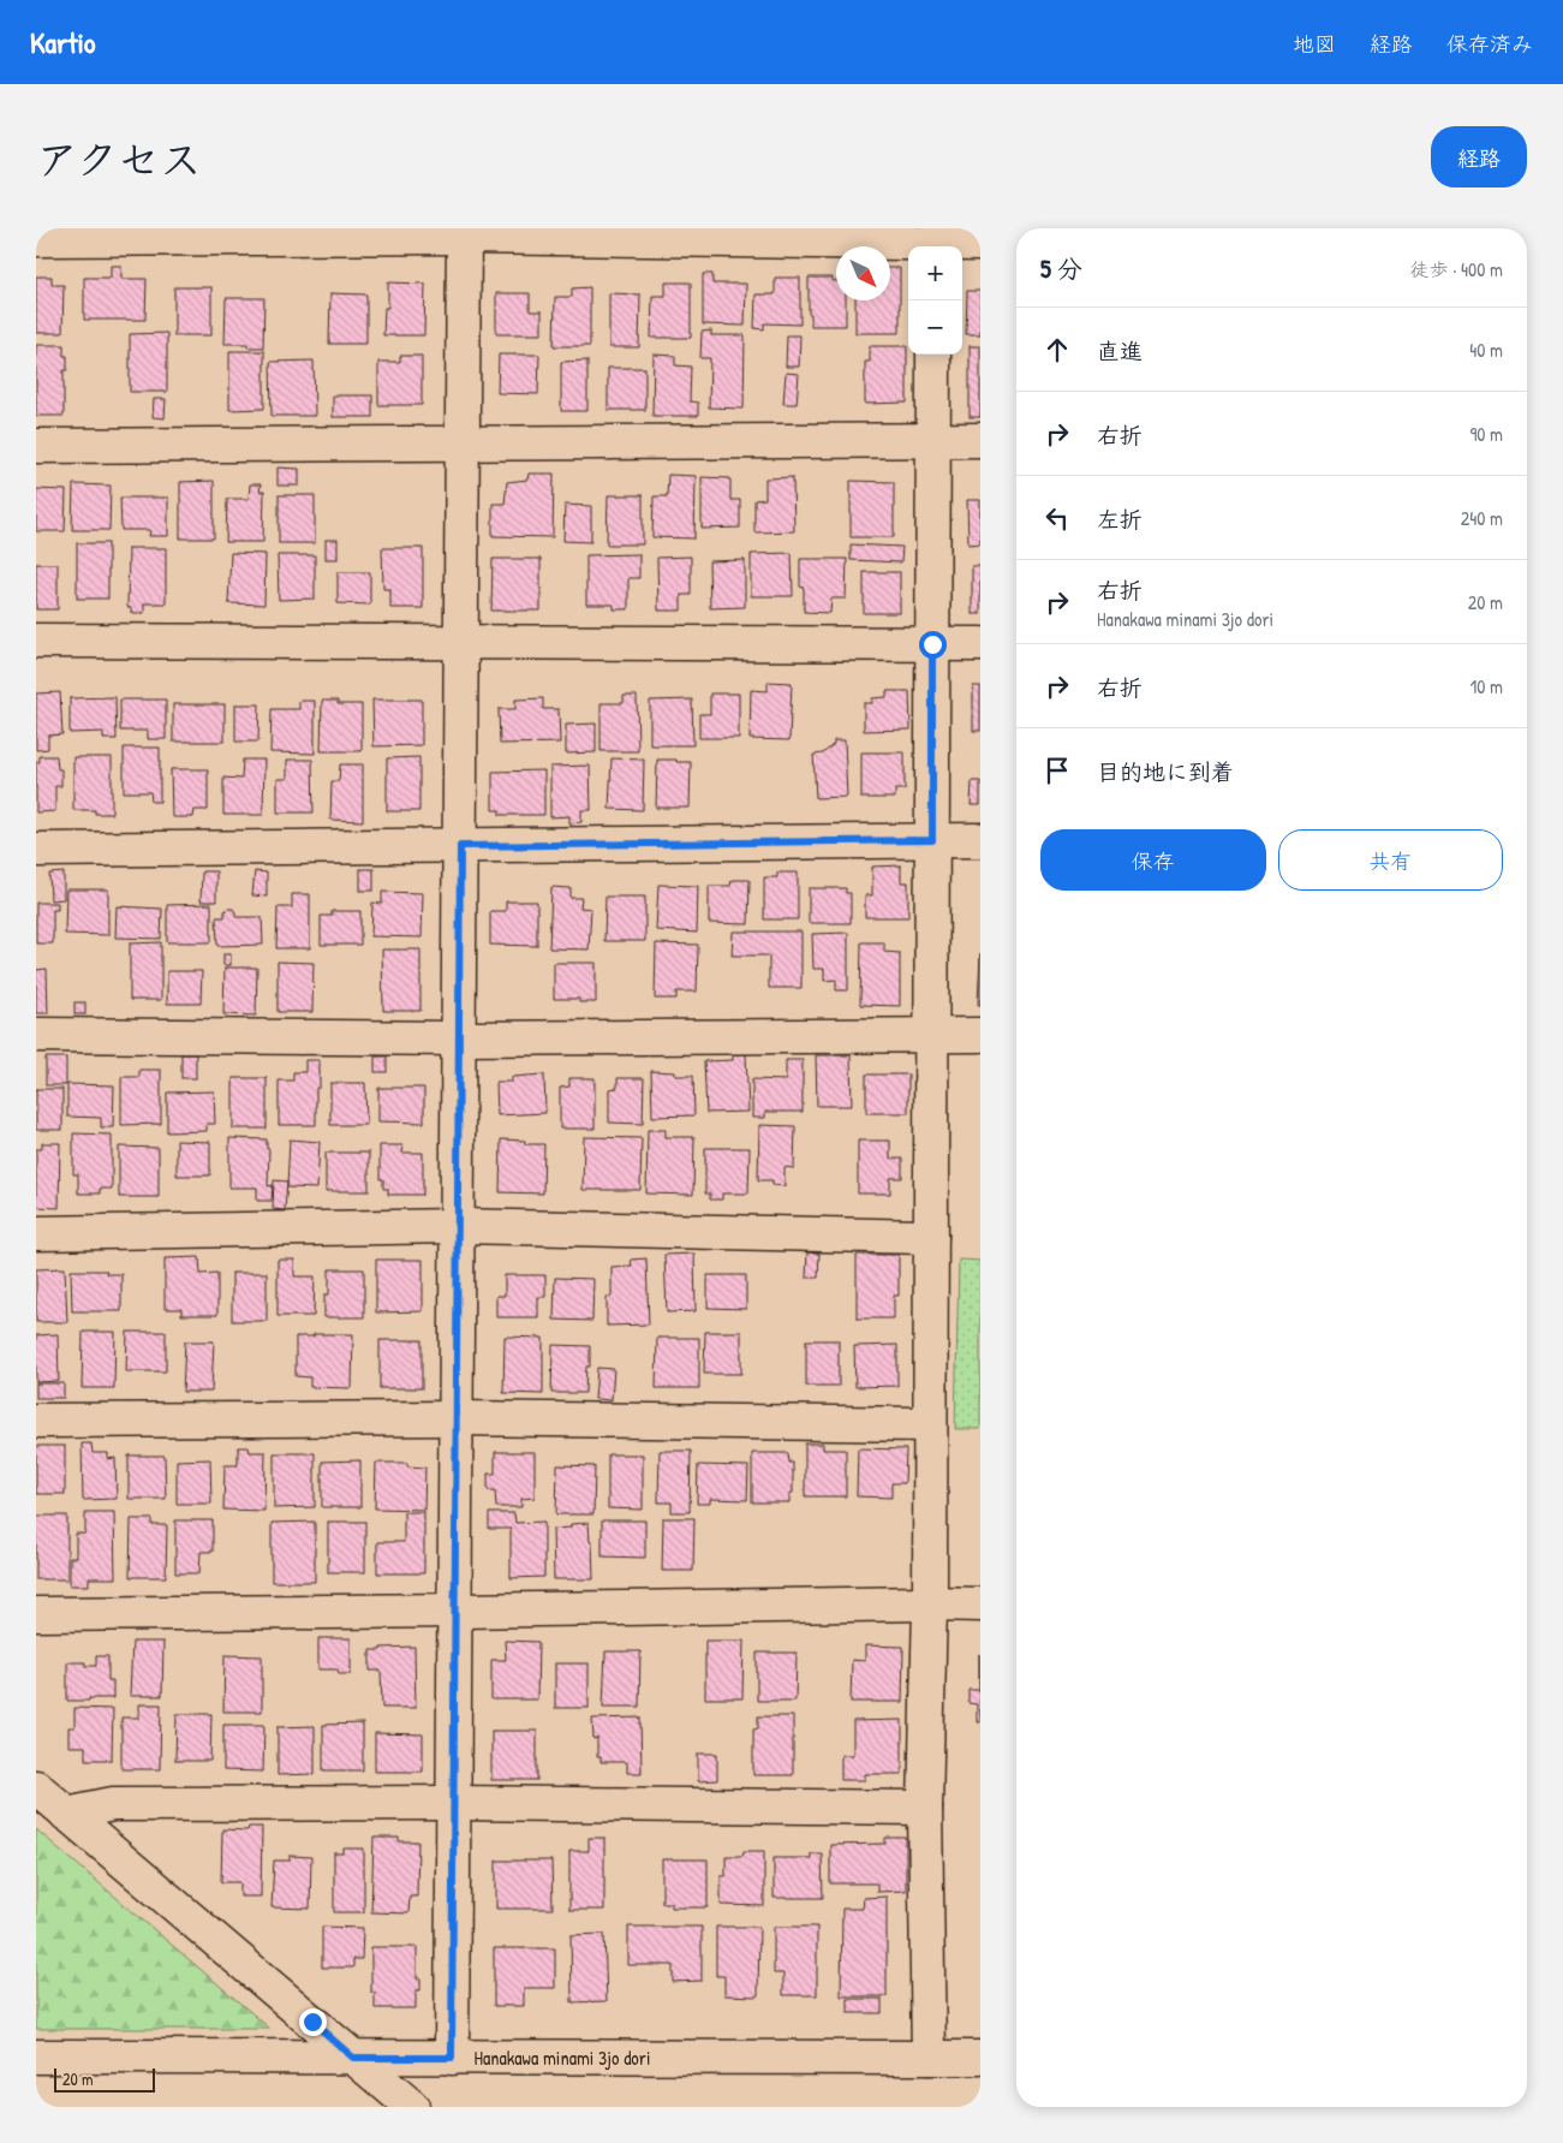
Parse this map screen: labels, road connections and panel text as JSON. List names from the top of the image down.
{
  "streets": {
    "street": ["Hanakawa minami 3jo dori"]
  },
  "scale_bar": "20 m",
  "north": "bottom right",
  "page": {
    "header": "Kartio",
    "nav": ["地図", "経路", "保存済み"],
    "title": "アクセス",
    "buttons": [
      "経路",
      ["保存", "共有"]
    ],
    "heading": ["5 分", "徒歩 · 400 m"],
    "map_buttons": ["+", "−"],
    "list": [
      ["直進", "40 m"],
      ["右折", "90 m"],
      ["左折", "240 m"],
      ["右折", "Hanakawa minami 3jo dori", "20 m"],
      ["右折", "10 m"],
      "目的地に到着"
    ],
    "scale": "20 m"
  }
}
